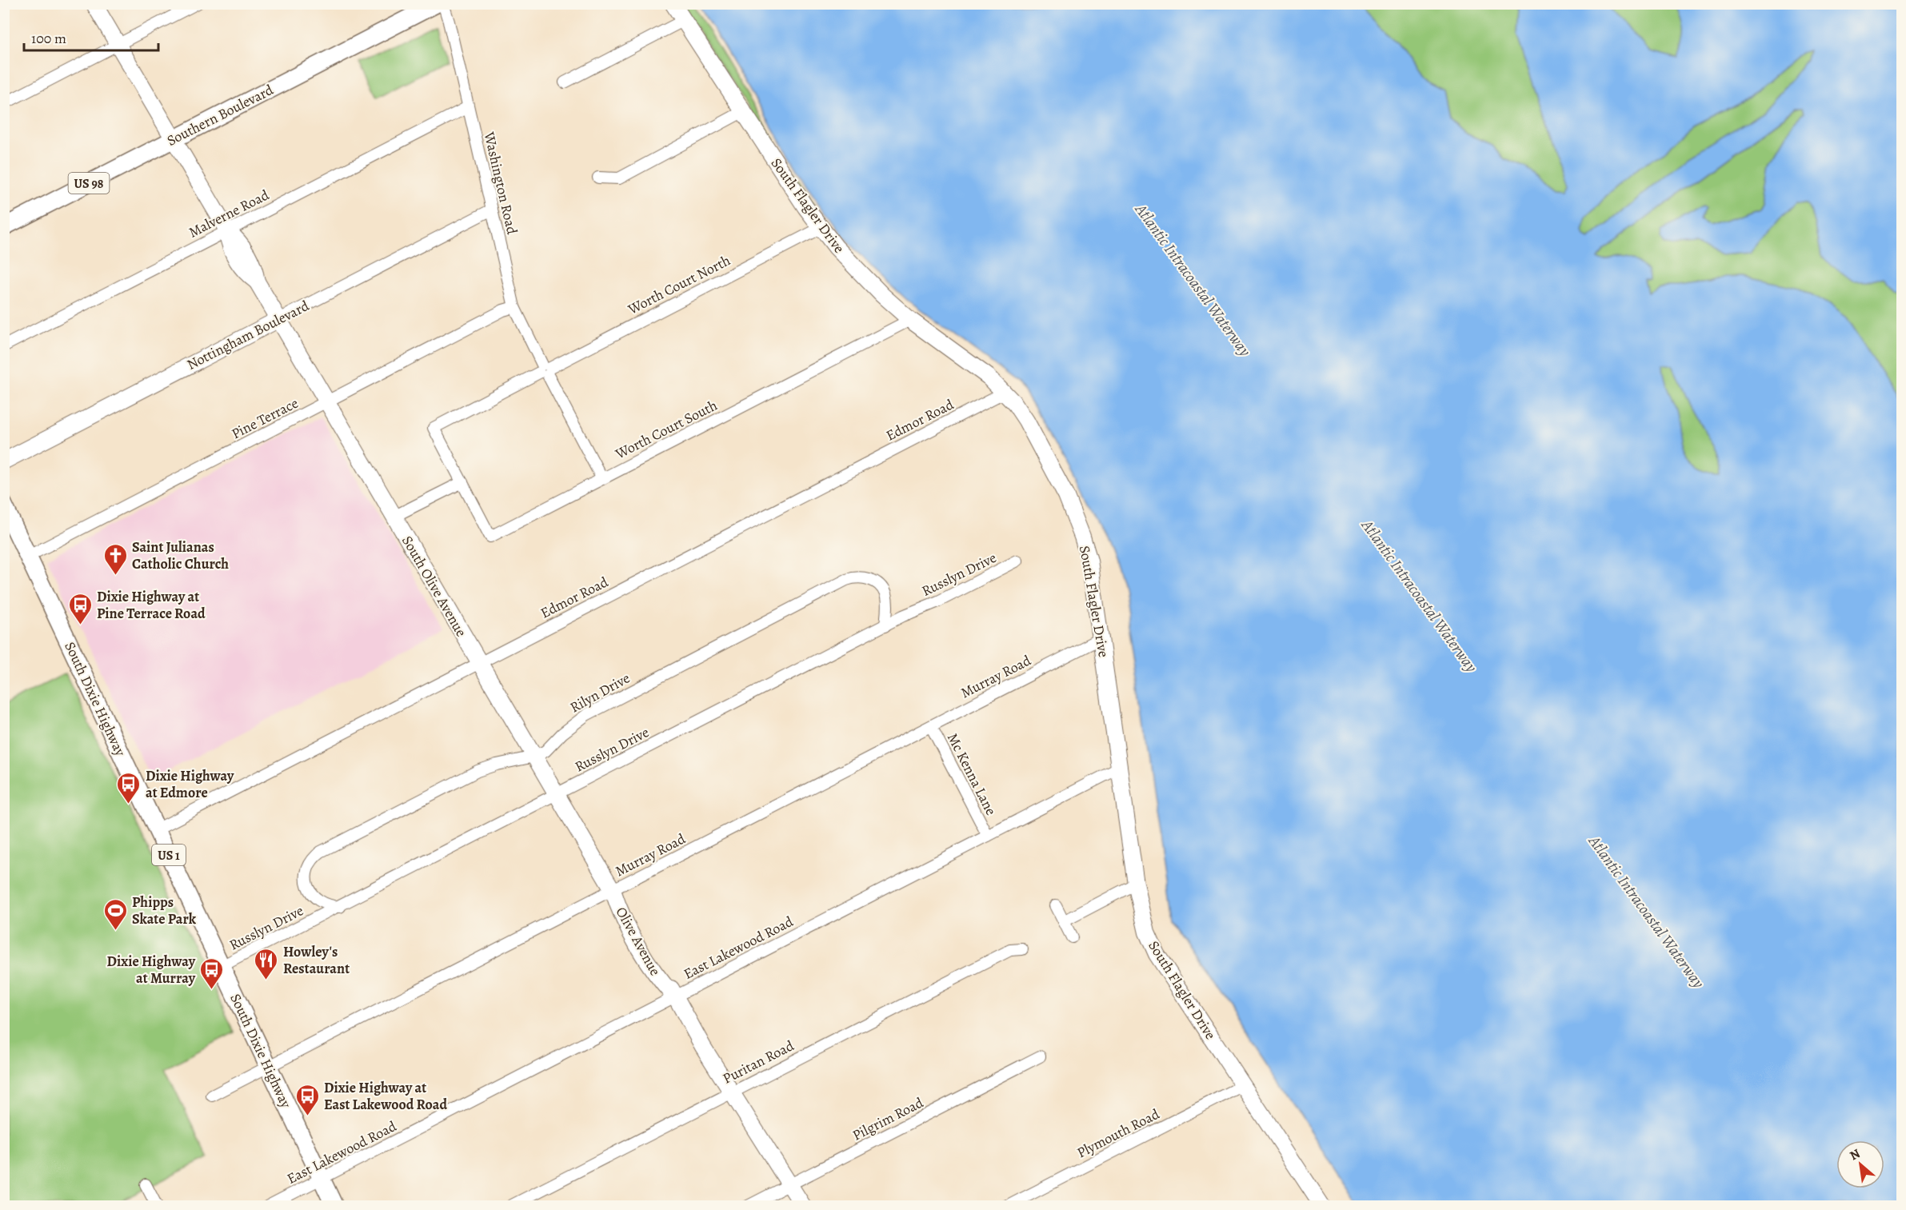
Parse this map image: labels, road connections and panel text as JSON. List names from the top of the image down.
{
  "streets": {
    "main road": [
      "Southern Boulevard",
      "US 98",
      "South Dixie Highway",
      "US 1"
    ],
    "street": [
      "Washington Road",
      "South Flagler Drive",
      "Malverne Road",
      "Worth Court North",
      "Nottingham Boulevard",
      "Pine Terrace",
      "Edmor Road",
      "Worth Court South",
      "Russlyn Drive",
      "South Olive Avenue",
      "Murray Road",
      "Rilyn Drive",
      "Mc Kenna Lane",
      "Olive Avenue",
      "East Lakewood Road",
      "Puritan Road",
      "Pilgrim Road",
      "Plymouth Road"
    ]
  },
  "crossings": [
    ["Southern Boulevard", "South Olive Avenue"],
    ["Washington Road", "Malverne Road"],
    ["Washington Road", "Worth Court North"],
    ["Washington Road", "Nottingham Boulevard"],
    ["Washington Road", "Pine Terrace"],
    ["Washington Road", "Worth Court South"],
    ["South Flagler Drive", "Worth Court North"],
    ["South Flagler Drive", "Edmor Road"],
    ["South Flagler Drive", "Worth Court South"],
    ["South Flagler Drive", "Murray Road"],
    ["South Flagler Drive", "East Lakewood Road"],
    ["South Flagler Drive", "Plymouth Road"],
    ["Malverne Road", "South Olive Avenue"],
    ["Worth Court North", "Worth Court South"],
    ["Nottingham Boulevard", "South Olive Avenue"],
    ["Pine Terrace", "South Olive Avenue"],
    ["Pine Terrace", "South Dixie Highway"],
    ["Edmor Road", "South Olive Avenue"],
    ["Edmor Road", "South Dixie Highway"],
    ["Russlyn Drive", "South Olive Avenue"],
    ["Russlyn Drive", "Rilyn Drive"],
    ["Russlyn Drive", "South Dixie Highway"],
    ["South Olive Avenue", "Murray Road"],
    ["South Olive Avenue", "Rilyn Drive"],
    ["South Olive Avenue", "Olive Avenue"],
    ["Murray Road", "South Dixie Highway"],
    ["Murray Road", "Mc Kenna Lane"],
    ["Murray Road", "Olive Avenue"],
    ["South Dixie Highway", "East Lakewood Road"],
    ["Mc Kenna Lane", "East Lakewood Road"],
    ["Olive Avenue", "East Lakewood Road"],
    ["Olive Avenue", "Puritan Road"],
    ["Olive Avenue", "Pilgrim Road"]
  ],
  "water": ["Atlantic Intracoastal Waterway"],
  "places": {
    "church": ["Saint Julianas Catholic Church"],
    "bus stop": [
      "Dixie Highway at Pine Terrace Road",
      "Dixie Highway at Edmore",
      "Dixie Highway at Murray",
      "Dixie Highway at East Lakewood Road"
    ],
    "sports": ["Phipps Skate Park"],
    "restaurant": ["Howley's Restaurant"]
  },
  "scale_bar": "100 m",
  "north": "top left"
}
